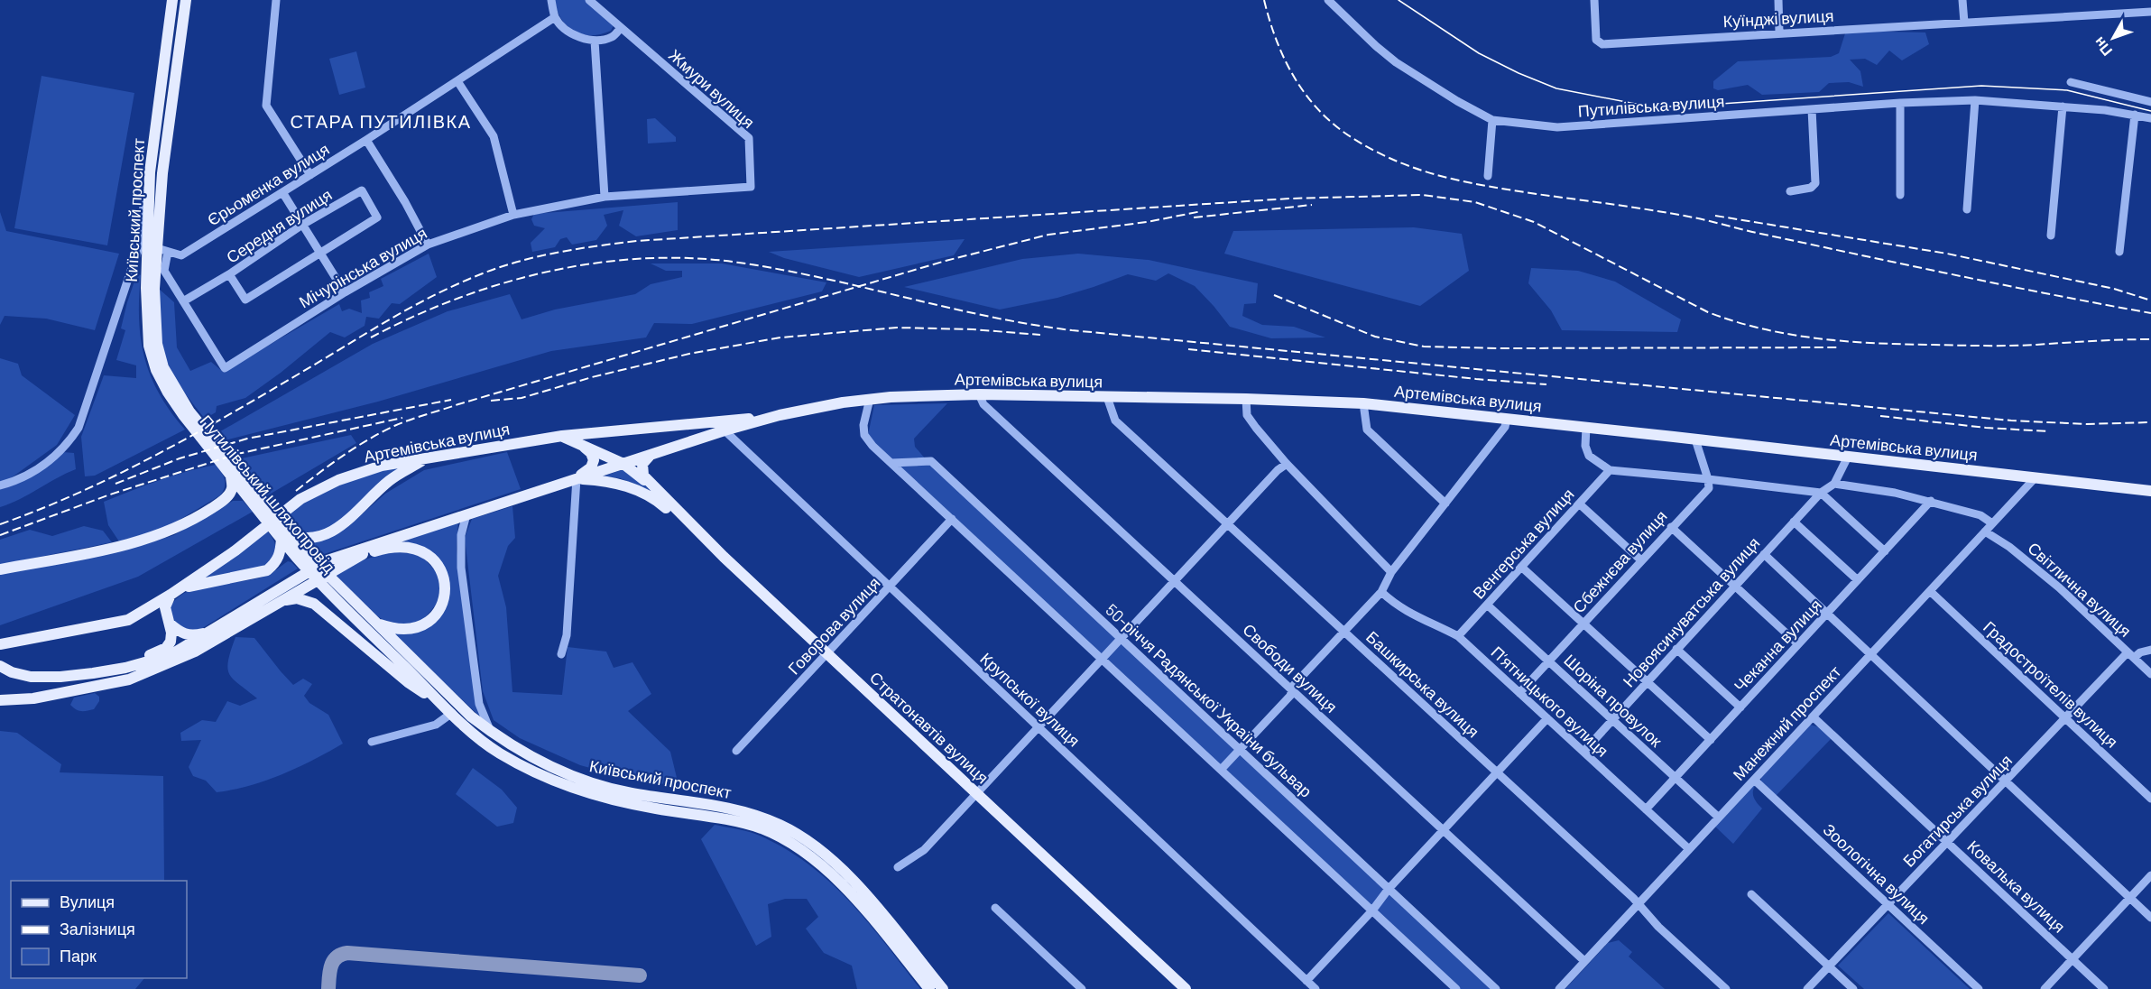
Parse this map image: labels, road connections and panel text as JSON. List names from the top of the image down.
{
  "streets": {
    "main road": [
      "Київський проспект",
      "Артемівська вулиця",
      "Путилівський шляхопровід",
      "Стратонавтів вулиця"
    ],
    "street": [
      "Куїнджі вулиця",
      "Жмури вулиця",
      "Путилівська вулиця",
      "Єрьоменка вулиця",
      "Середня вулиця",
      "Мічурінська вулиця",
      "Венгерська вулиця",
      "Сбежнєва вулиця",
      "Світлична вулиця",
      "Новоясинуватська вулиця",
      "Говорова вулиця",
      "Чеканна вулиця",
      "Свободи вулиця",
      "Башкирська вулиця",
      "Градостроїтелiв вулиця",
      "Крупської вулиця",
      "50-річчя Радянської України бульвар",
      "Шоріна провулок",
      "П’ятницького вулиця",
      "Манежний проспект",
      "Богатирська вулиця",
      "Зоологічна вулиця",
      "Ковалька вулиця"
    ]
  },
  "crossings": [
    ["Жмури вулиця", "Мічурінська вулиця"],
    ["Єрьоменка вулиця", "Київський проспект"],
    ["Київський проспект", "Путилівський шляхопровід"],
    ["Артемівська вулиця", "Свободи вулиця"],
    ["Артемівська вулиця", "Башкирська вулиця"],
    ["Артемівська вулиця", "Крупської вулиця"],
    ["Артемівська вулиця", "Манежний проспект"],
    ["Венгерська вулиця", "Шоріна провулок"],
    ["Венгерська вулиця", "П’ятницького вулиця"],
    ["Сбежнєва вулиця", "Шоріна провулок"],
    ["Сбежнєва вулиця", "П’ятницького вулиця"],
    ["Світлична вулиця", "Манежний проспект"],
    ["Світлична вулиця", "Богатирська вулиця"],
    ["Новоясинуватська вулиця", "Шоріна провулок"],
    ["Новоясинуватська вулиця", "П’ятницького вулиця"],
    ["Говорова вулиця", "Крупської вулиця"],
    ["Говорова вулиця", "Стратонавтів вулиця"],
    ["Чеканна вулиця", "Шоріна провулок"],
    ["Чеканна вулиця", "П’ятницького вулиця"],
    ["Свободи вулиця", "Манежний проспект"],
    ["Башкирська вулиця", "Манежний проспект"],
    ["Градостроїтелiв вулиця", "Манежний проспект"],
    ["Градостроїтелiв вулиця", "Богатирська вулиця"],
    ["Шоріна провулок", "Манежний проспект"],
    ["П’ятницького вулиця", "Манежний проспект"],
    ["Манежний проспект", "Зоологічна вулиця"],
    ["Манежний проспект", "Ковалька вулиця"],
    ["Богатирська вулиця", "Зоологічна вулиця"],
    ["Богатирська вулиця", "Ковалька вулиця"]
  ],
  "districts": ["СТАРА ПУТИЛІВКА"],
  "legend": ["Вулиця", "Залізниця", "Парк"],
  "north": "bottom left"
}
